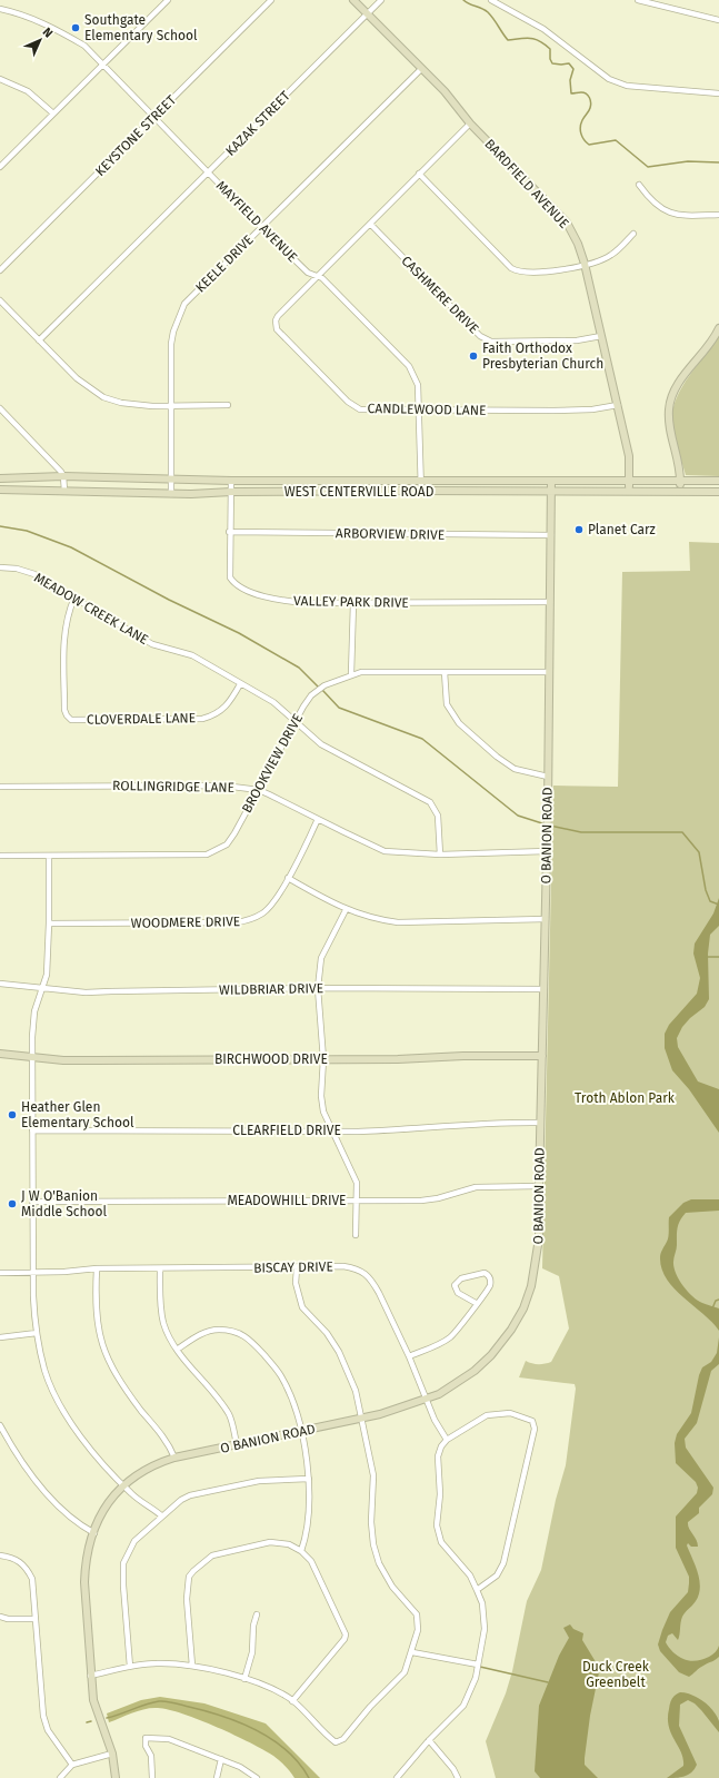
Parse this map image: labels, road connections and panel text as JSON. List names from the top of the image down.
{
  "streets": {
    "street": [
      "KAZAK STREET",
      "KEYSTONE STREET",
      "BARDFIELD AVENUE",
      "MAYFIELD AVENUE",
      "KEELE DRIVE",
      "CASHMERE DRIVE",
      "CANDLEWOOD LANE",
      "WEST CENTERVILLE ROAD",
      "ARBORVIEW DRIVE",
      "VALLEY PARK DRIVE",
      "MEADOW CREEK LANE",
      "CLOVERDALE LANE",
      "BROOKVIEW DRIVE",
      "ROLLINGRIDGE LANE",
      "O BANION ROAD",
      "WOODMERE DRIVE",
      "WILDBRIAR DRIVE",
      "BIRCHWOOD DRIVE",
      "CLEARFIELD DRIVE",
      "MEADOWHILL DRIVE",
      "BISCAY DRIVE"
    ]
  },
  "crossings": [
    ["KAZAK STREET", "BARDFIELD AVENUE"],
    ["KAZAK STREET", "MAYFIELD AVENUE"],
    ["KEYSTONE STREET", "MAYFIELD AVENUE"],
    ["BARDFIELD AVENUE", "KEELE DRIVE"],
    ["BARDFIELD AVENUE", "CASHMERE DRIVE"],
    ["BARDFIELD AVENUE", "CANDLEWOOD LANE"],
    ["BARDFIELD AVENUE", "WEST CENTERVILLE ROAD"],
    ["MAYFIELD AVENUE", "KEELE DRIVE"],
    ["MAYFIELD AVENUE", "CANDLEWOOD LANE"],
    ["MAYFIELD AVENUE", "WEST CENTERVILLE ROAD"],
    ["KEELE DRIVE", "WEST CENTERVILLE ROAD"],
    ["WEST CENTERVILLE ROAD", "VALLEY PARK DRIVE"],
    ["WEST CENTERVILLE ROAD", "O BANION ROAD"],
    ["ARBORVIEW DRIVE", "VALLEY PARK DRIVE"],
    ["ARBORVIEW DRIVE", "O BANION ROAD"],
    ["VALLEY PARK DRIVE", "O BANION ROAD"],
    ["MEADOW CREEK LANE", "CLOVERDALE LANE"],
    ["MEADOW CREEK LANE", "BROOKVIEW DRIVE"],
    ["MEADOW CREEK LANE", "ROLLINGRIDGE LANE"],
    ["BROOKVIEW DRIVE", "ROLLINGRIDGE LANE"],
    ["BROOKVIEW DRIVE", "O BANION ROAD"],
    ["ROLLINGRIDGE LANE", "O BANION ROAD"],
    ["ROLLINGRIDGE LANE", "WOODMERE DRIVE"],
    ["O BANION ROAD", "WILDBRIAR DRIVE"],
    ["O BANION ROAD", "BIRCHWOOD DRIVE"],
    ["O BANION ROAD", "CLEARFIELD DRIVE"],
    ["O BANION ROAD", "MEADOWHILL DRIVE"],
    ["O BANION ROAD", "BISCAY DRIVE"]
  ],
  "parks": ["Troth Ablon Park", "Duck Creek Greenbelt"],
  "places": [
    "Southgate Elementary School",
    "Faith Orthodox Presbyterian Church",
    "Planet Carz",
    "Heather Glen Elementary School",
    "J W O'Banion Middle School"
  ],
  "north": "top right"
}
